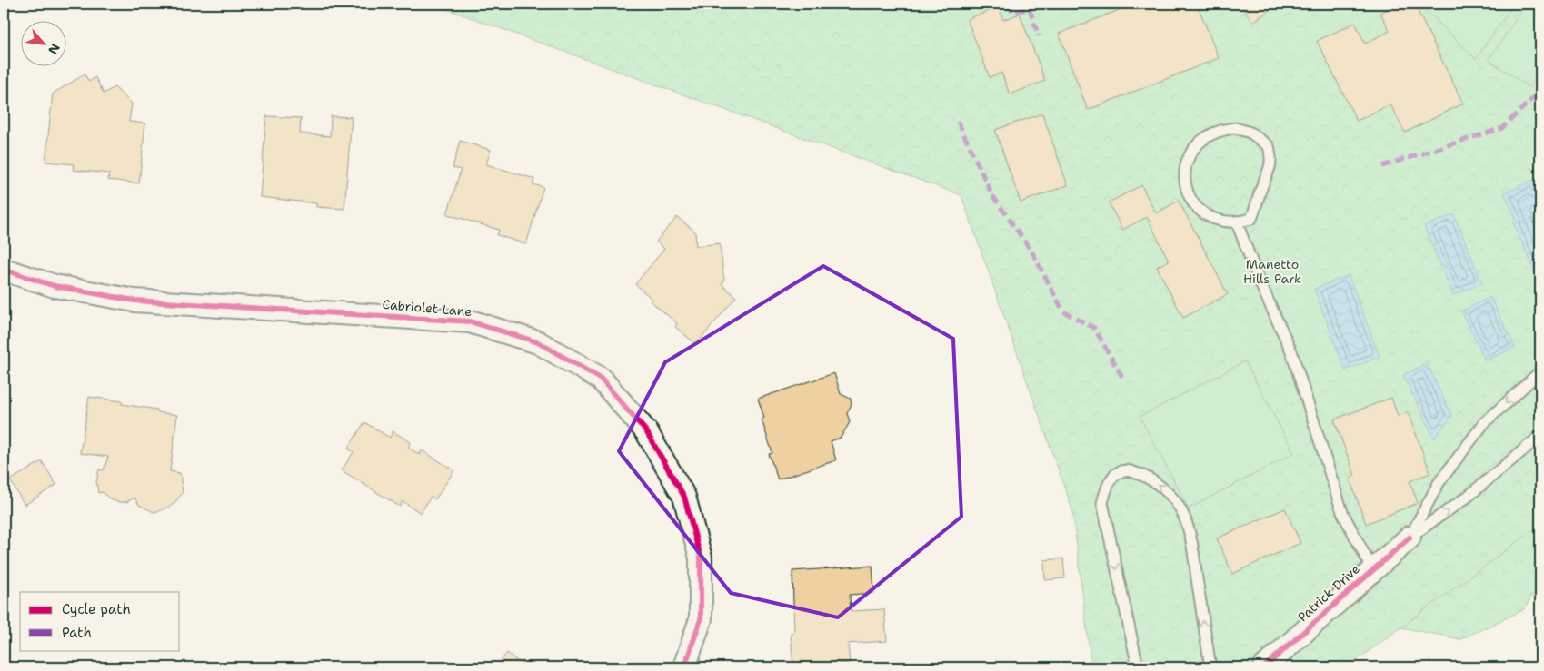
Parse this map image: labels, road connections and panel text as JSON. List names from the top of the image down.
{
  "streets": {
    "street": ["Cabriolet Lane", "Patrick Drive"]
  },
  "parks": ["Manetto Hills Park"],
  "legend": ["Cycle path", "Path"],
  "north": "bottom right"
}
